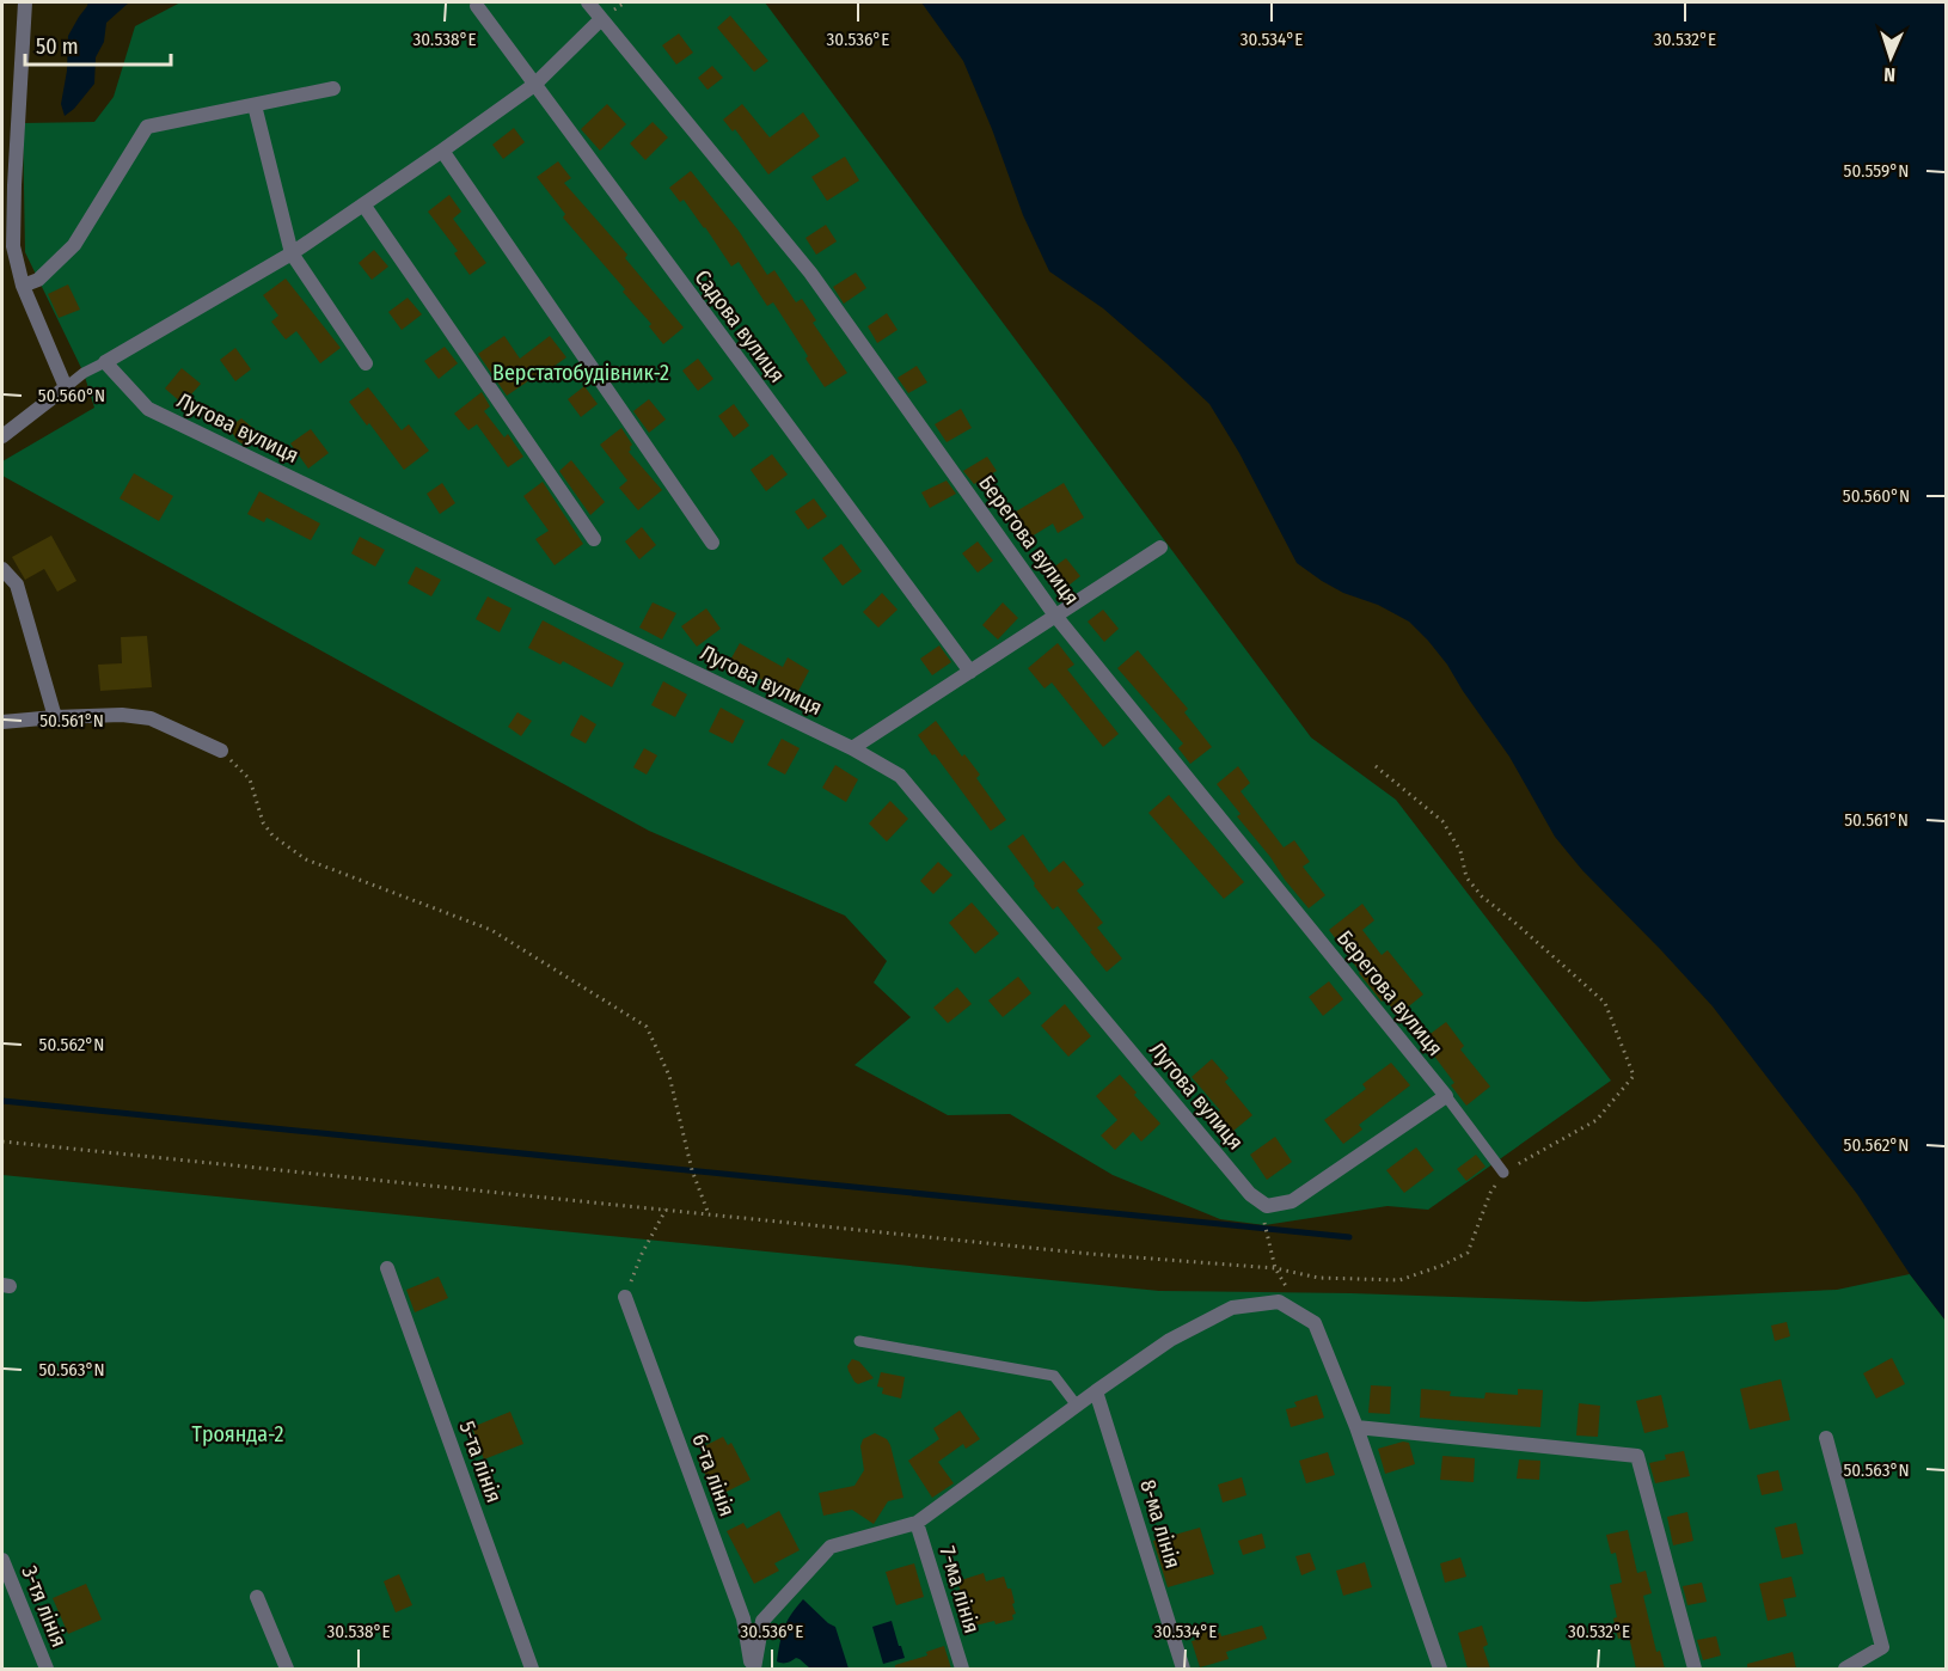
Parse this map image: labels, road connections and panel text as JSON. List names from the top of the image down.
{
  "streets": {
    "street": [
      "Садова вулиця",
      "Лугова вулиця",
      "Берегова вулиця",
      "5-та лінія",
      "6-та лінія",
      "8-ма лінія",
      "7-ма лінія",
      "3-тя лінія"
    ]
  },
  "parks": ["Верстатобудівник-2", "Троянда-2"],
  "scale_bar": "50 m",
  "north": "bottom",
  "coordinates": [
    "30.538°E",
    "30.536°E",
    "30.534°E",
    "30.532°E",
    "50.559°N",
    "50.560°N",
    "50.561°N",
    "50.562°N",
    "50.563°N"
  ]
}
